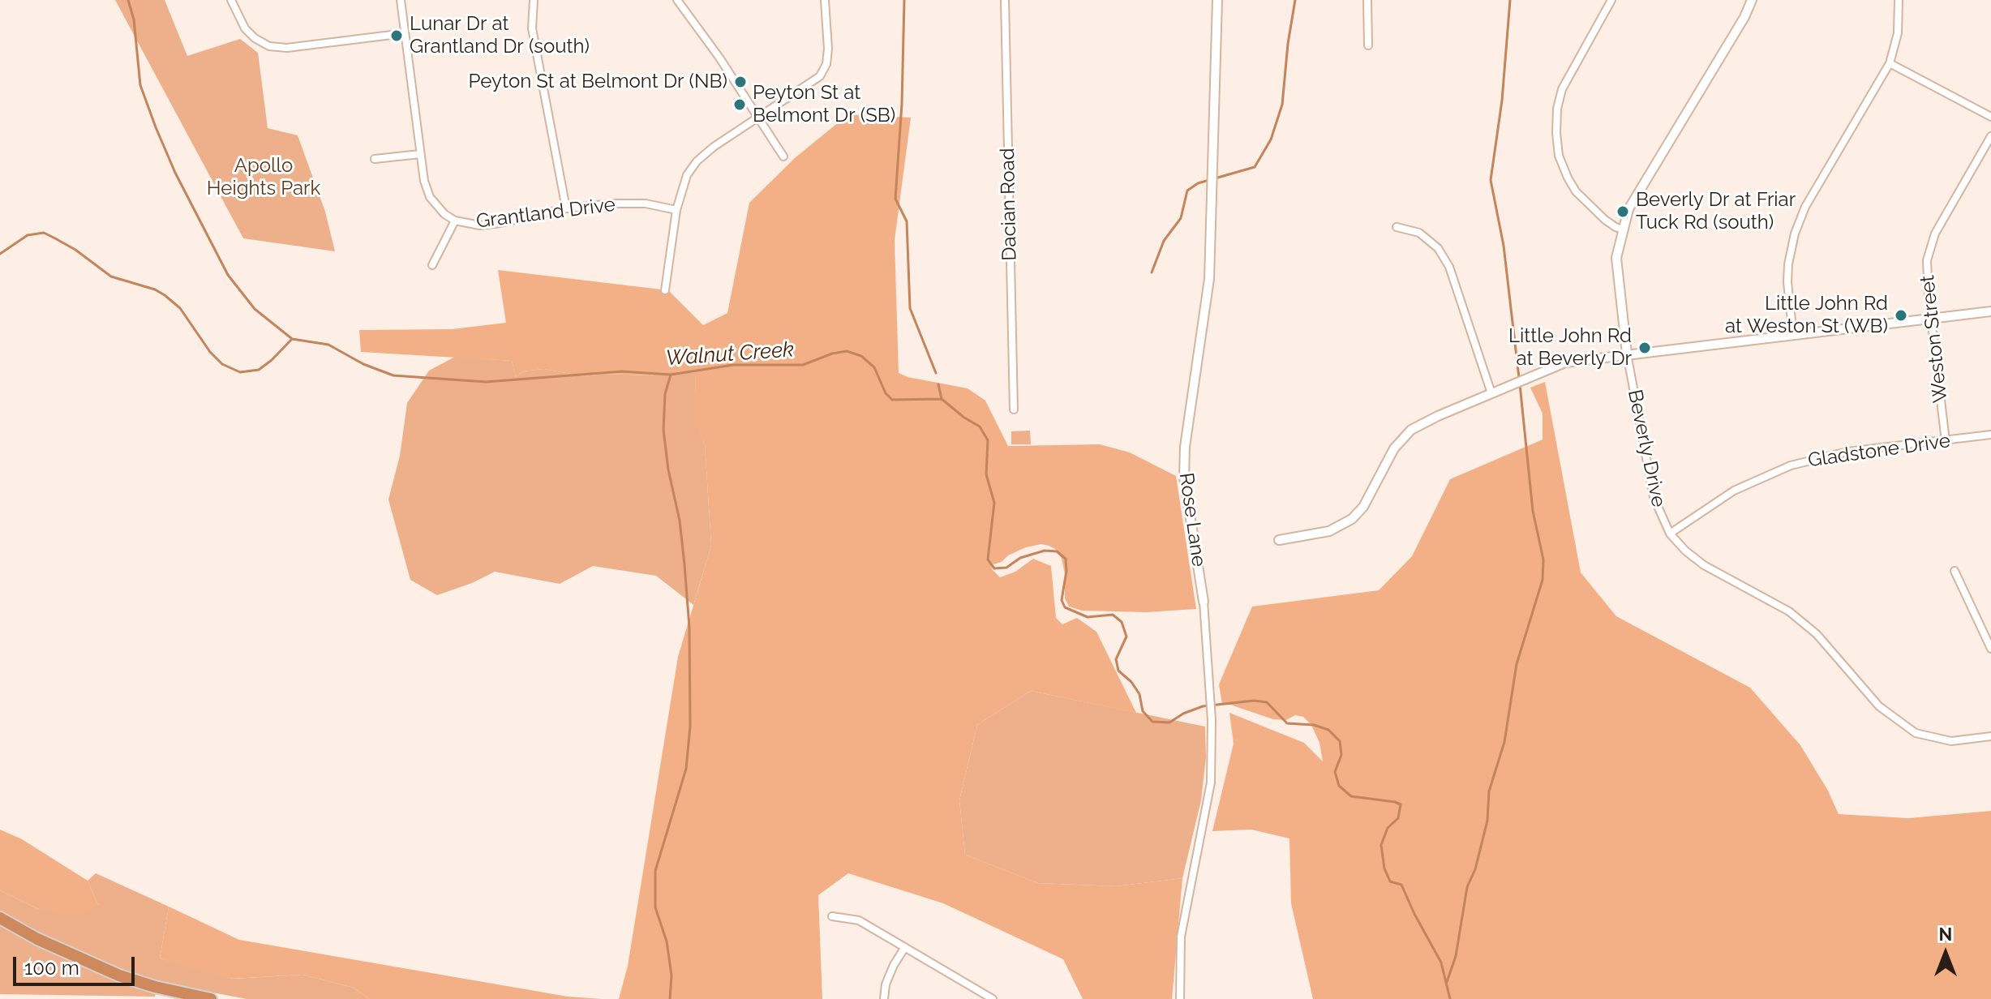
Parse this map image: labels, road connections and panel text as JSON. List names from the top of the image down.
{
  "streets": {
    "street": [
      "Dacian Road",
      "Grantland Drive",
      "Weston Street",
      "Beverly Drive",
      "Gladstone Drive",
      "Rose Lane"
    ]
  },
  "crossings": [
    ["Weston Street", "Gladstone Drive"],
    ["Beverly Drive", "Gladstone Drive"]
  ],
  "water": ["Walnut Creek"],
  "parks": ["Apollo Heights Park"],
  "places": [
    "Lunar Dr at Grantland Dr (south)",
    "Peyton St at Belmont Dr (NB)",
    "Peyton St at Belmont Dr (SB)",
    "Beverly Dr at Friar Tuck Rd (south)",
    "Little John Rd at Weston St (WB)",
    "Little John Rd at Beverly Dr"
  ],
  "scale_bar": "100 m",
  "north": "top"
}
